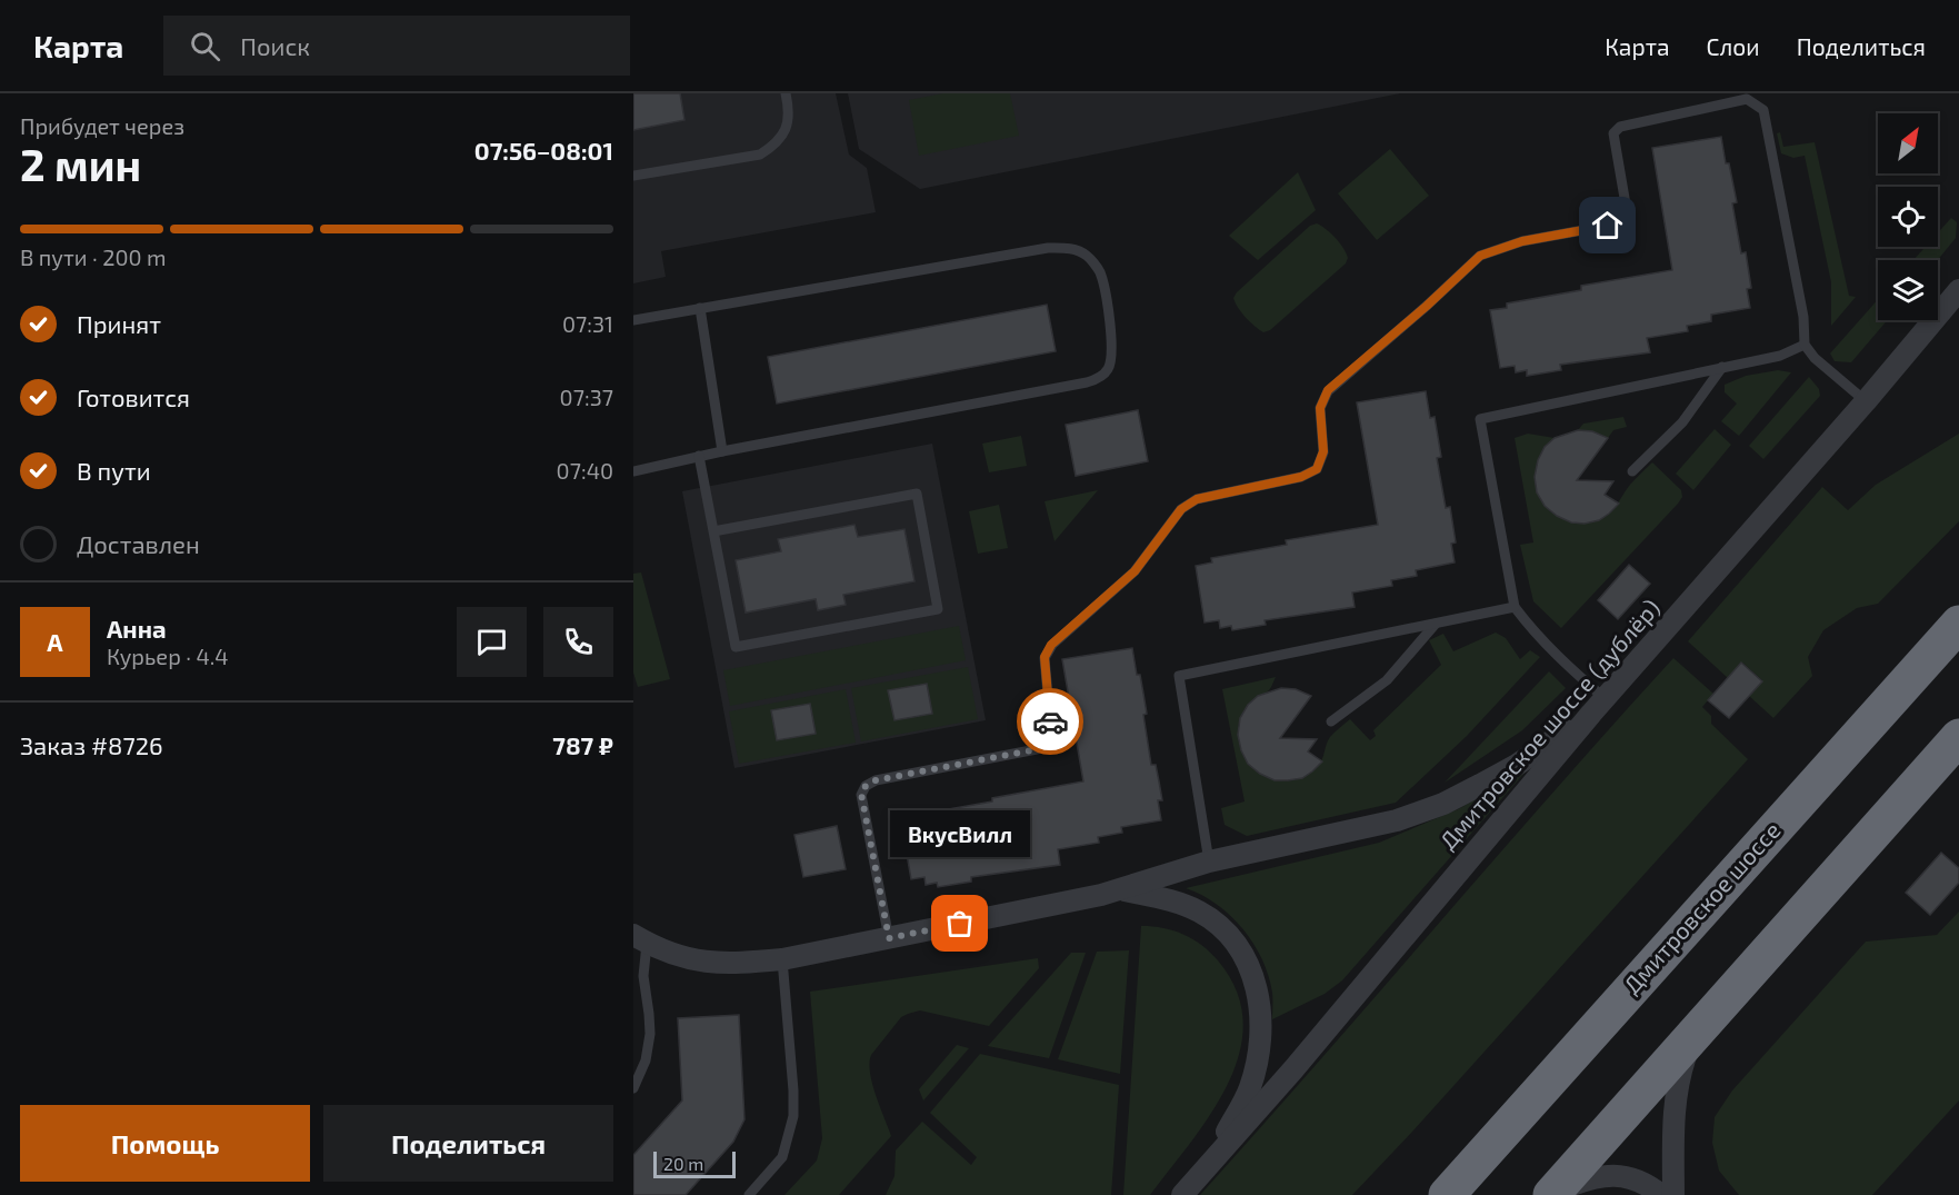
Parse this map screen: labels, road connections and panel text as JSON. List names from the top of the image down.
{
  "streets": {
    "highway": ["Дмитровское шоссе"],
    "street": ["Дмитровское шоссе (дублёр)"]
  },
  "places": ["ВкусВилл"],
  "scale_bar": "20 m",
  "north": "top right",
  "page": {
    "header": "Карта",
    "search": "Поиск",
    "nav": ["Карта", "Слои", "Поделиться"],
    "heading": ["2 мин", "Прибудет через", "07:56–08:01"],
    "panel": [
      "Анна",
      "Курьер · 4.4",
      "Заказ #8726",
      "787 ₽"
    ],
    "bar": "В пути · 200 m",
    "list": [
      ["Принят", "07:31"],
      ["Готовится", "07:37"],
      ["В пути", "07:40"],
      "Доставлен"
    ],
    "round": "А",
    "bubble": "ВкусВилл",
    "buttons": ["Помощь", "Поделиться"],
    "scale": "20 m"
  }
}
